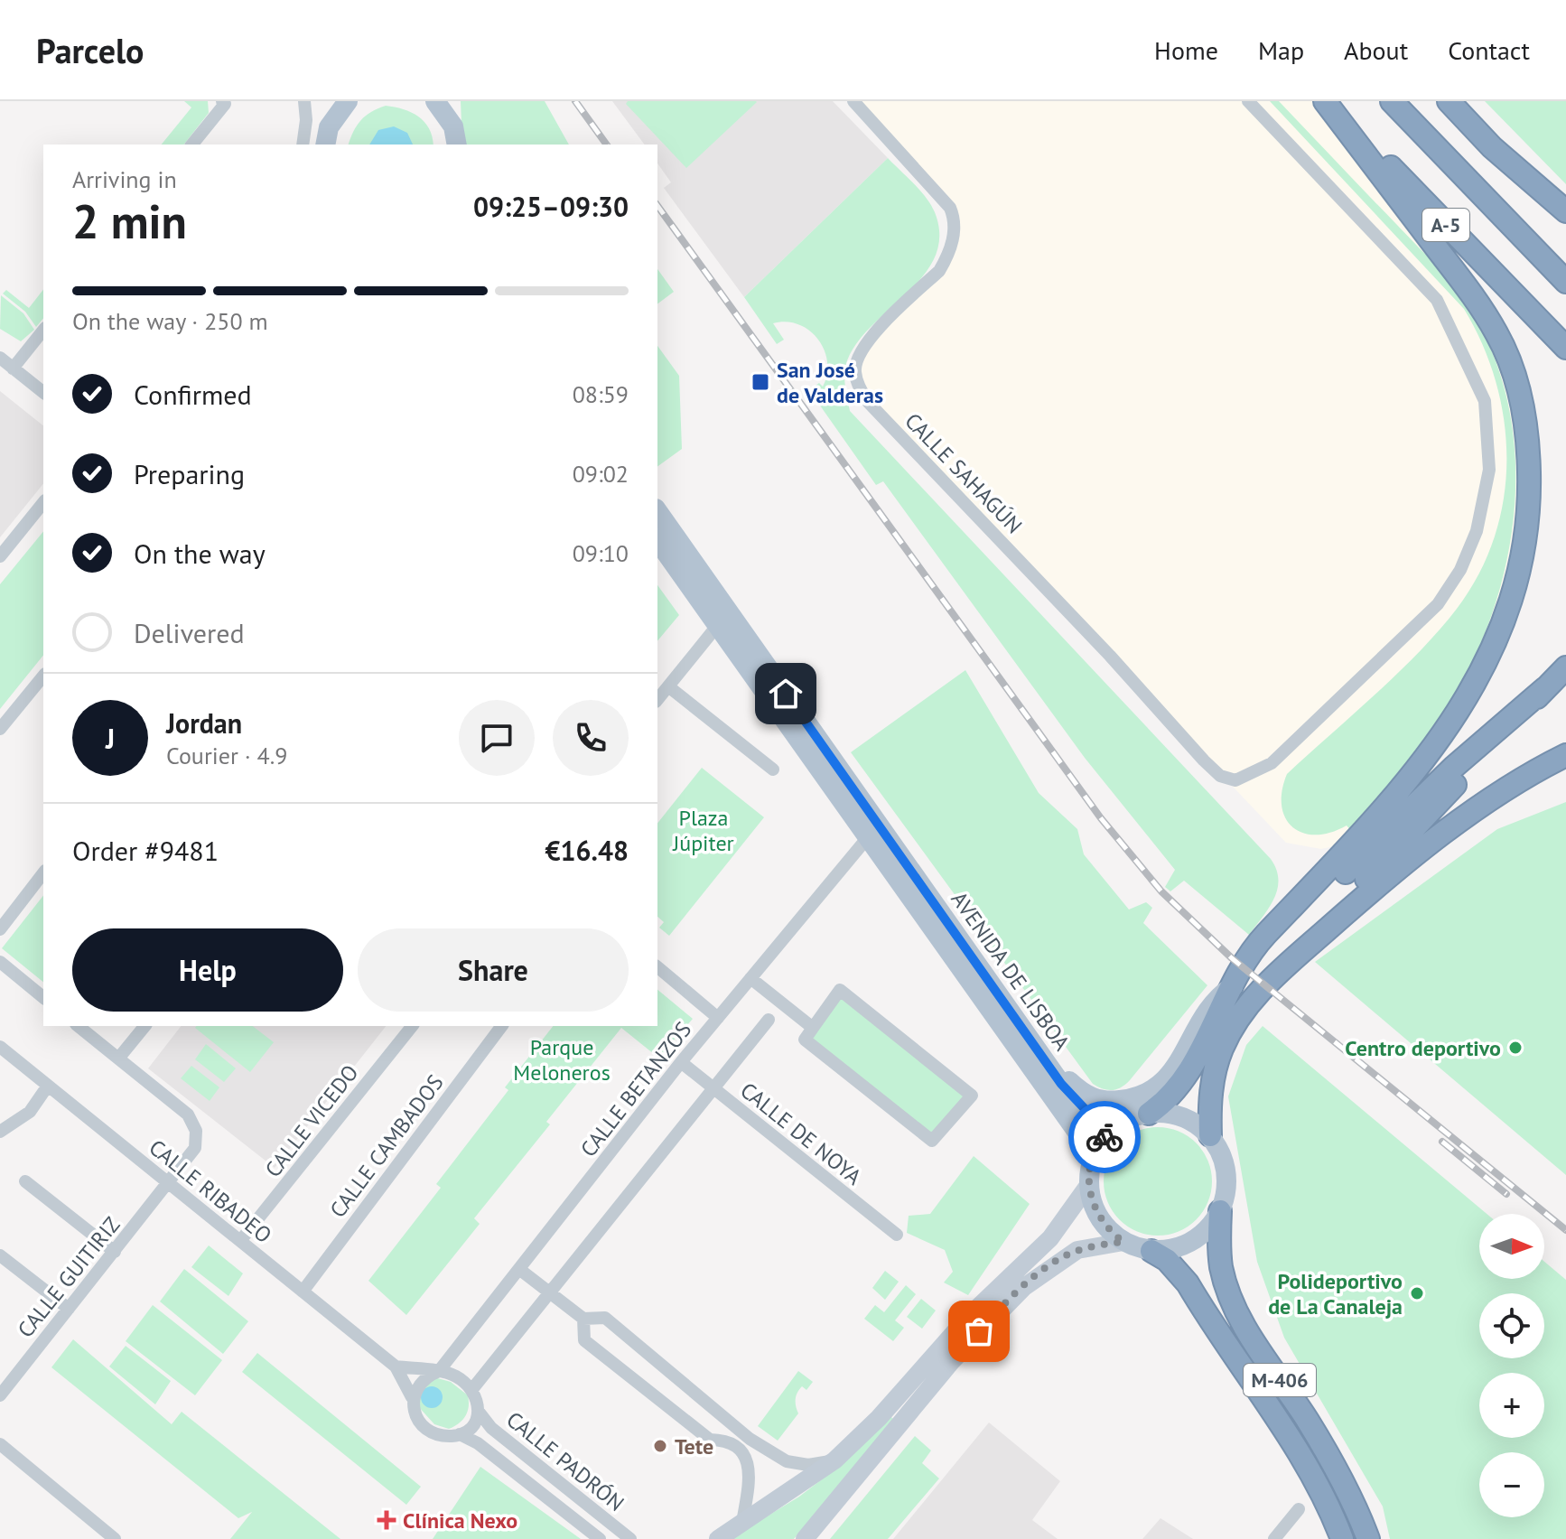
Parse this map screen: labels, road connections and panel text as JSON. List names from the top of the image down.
{
  "streets": {
    "highway": ["A-5", "M-406"],
    "main road": ["AVENIDA DE LISBOA"],
    "street": [
      "CALLE SAHAGÚN",
      "CALLE BETANZOS",
      "CALLE VICEDO",
      "CALLE DE NOYA",
      "CALLE CAMBADOS",
      "CALLE RIBADEO",
      "CALLE GUITIRIZ",
      "CALLE PADRÓN"
    ]
  },
  "crossings": [
    ["AVENIDA DE LISBOA", "CALLE BETANZOS"],
    ["AVENIDA DE LISBOA", "M-406"],
    ["CALLE BETANZOS", "CALLE DE NOYA"],
    ["CALLE BETANZOS", "CALLE RIBADEO"],
    ["CALLE BETANZOS", "CALLE PADRÓN"],
    ["CALLE VICEDO", "CALLE RIBADEO"],
    ["CALLE CAMBADOS", "CALLE RIBADEO"],
    ["CALLE RIBADEO", "CALLE GUITIRIZ"],
    ["CALLE RIBADEO", "CALLE PADRÓN"]
  ],
  "parks": ["Plaza Júpiter", "Parque Meloneros"],
  "places": {
    "transit": ["San José de Valderas"],
    "other": ["Centro deportivo", "Polideportivo de La Canaleja", "Tete"],
    "health": ["Clínica Nexo"]
  },
  "north": "right",
  "page": {
    "header": "Parcelo",
    "nav": [
      "Home",
      "Map",
      "About",
      "Contact"
    ],
    "heading": ["2 min", "Arriving in", "09:25–09:30"],
    "panel": [
      "Jordan",
      "Courier · 4.9",
      "Order #9481",
      "€16.48"
    ],
    "bar": "On the way · 250 m",
    "list": [
      ["Confirmed", "08:59"],
      ["Preparing", "09:02"],
      ["On the way", "09:10"],
      "Delivered"
    ],
    "round": "J",
    "buttons": ["Help", "Share"],
    "map_buttons": ["+", "−"]
  }
}
